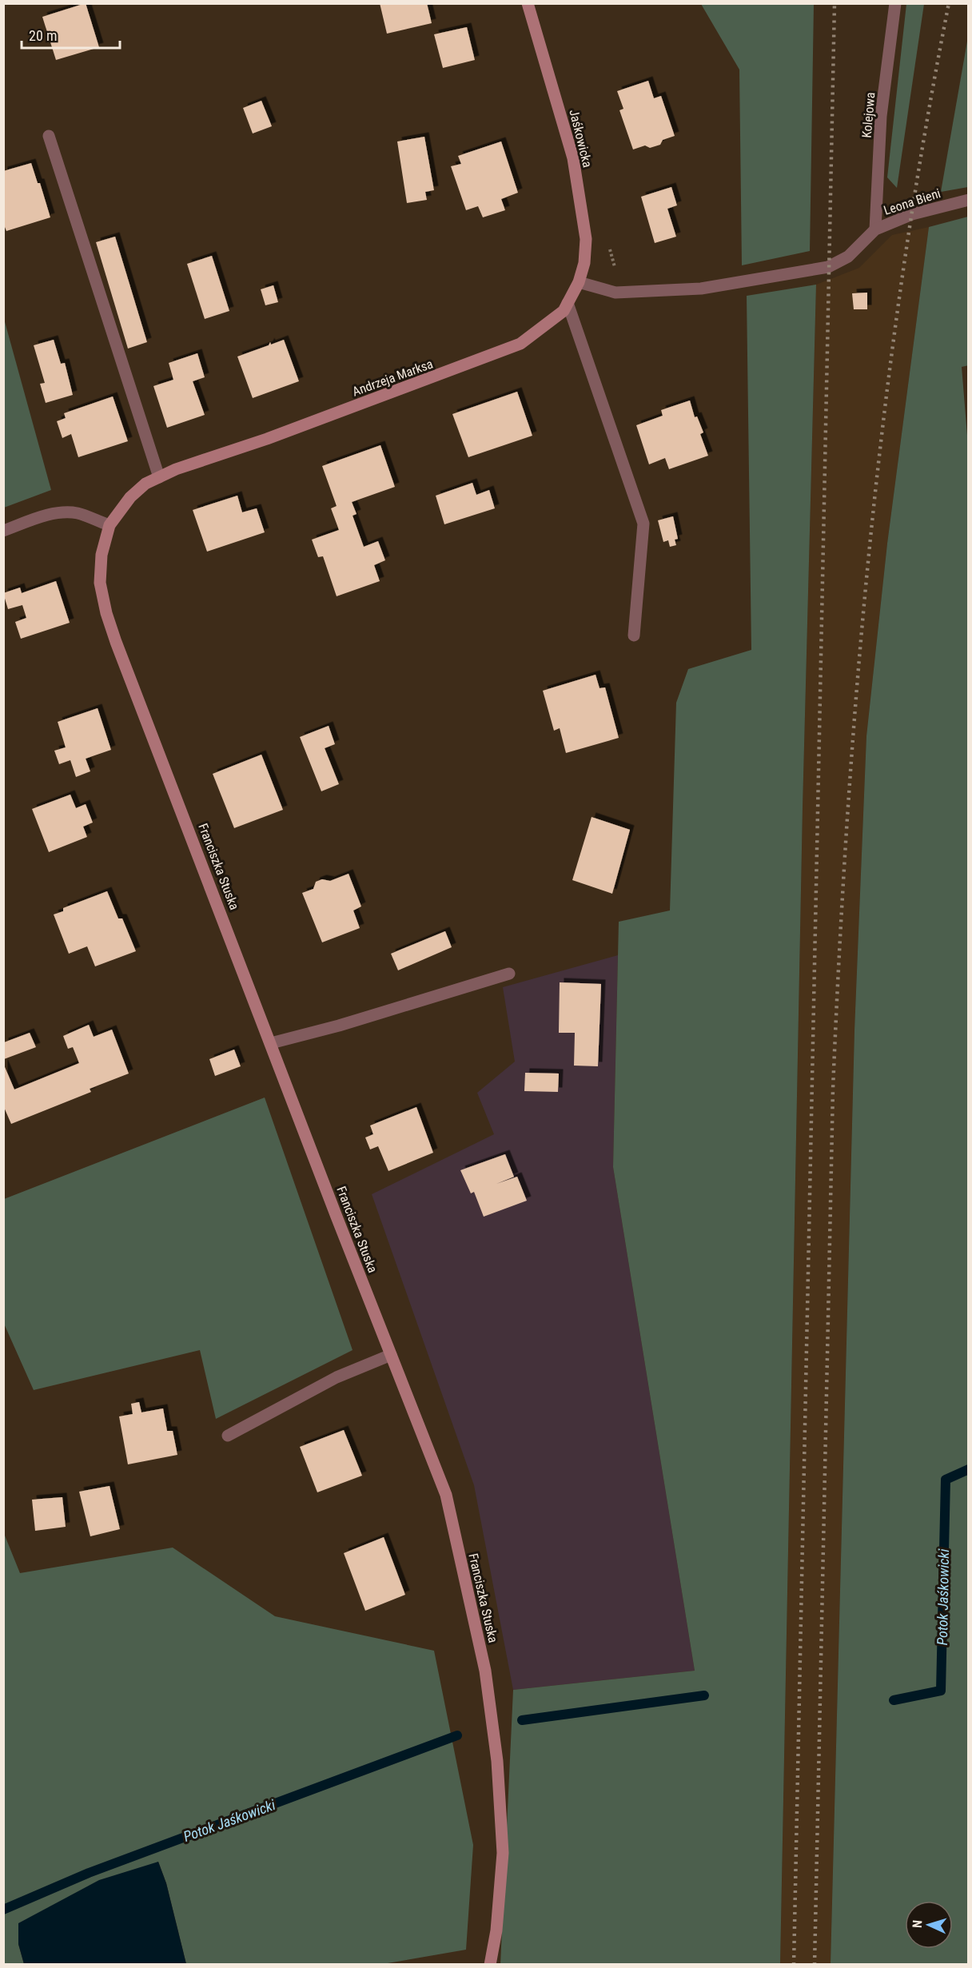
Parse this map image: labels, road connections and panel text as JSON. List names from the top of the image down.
{
  "streets": {
    "street": [
      "Kolejowa",
      "Jaśkowicka",
      "Leona Bieni",
      "Andrzeja Marksa",
      "Franciszka Stuska"
    ]
  },
  "crossings": [
    ["Kolejowa", "Leona Bieni"],
    ["Jaśkowicka", "Leona Bieni"],
    ["Jaśkowicka", "Andrzeja Marksa"],
    ["Leona Bieni", "Andrzeja Marksa"],
    ["Andrzeja Marksa", "Franciszka Stuska"]
  ],
  "water": ["Potok Jaśkowicki"],
  "scale_bar": "20 m",
  "north": "left"
}
